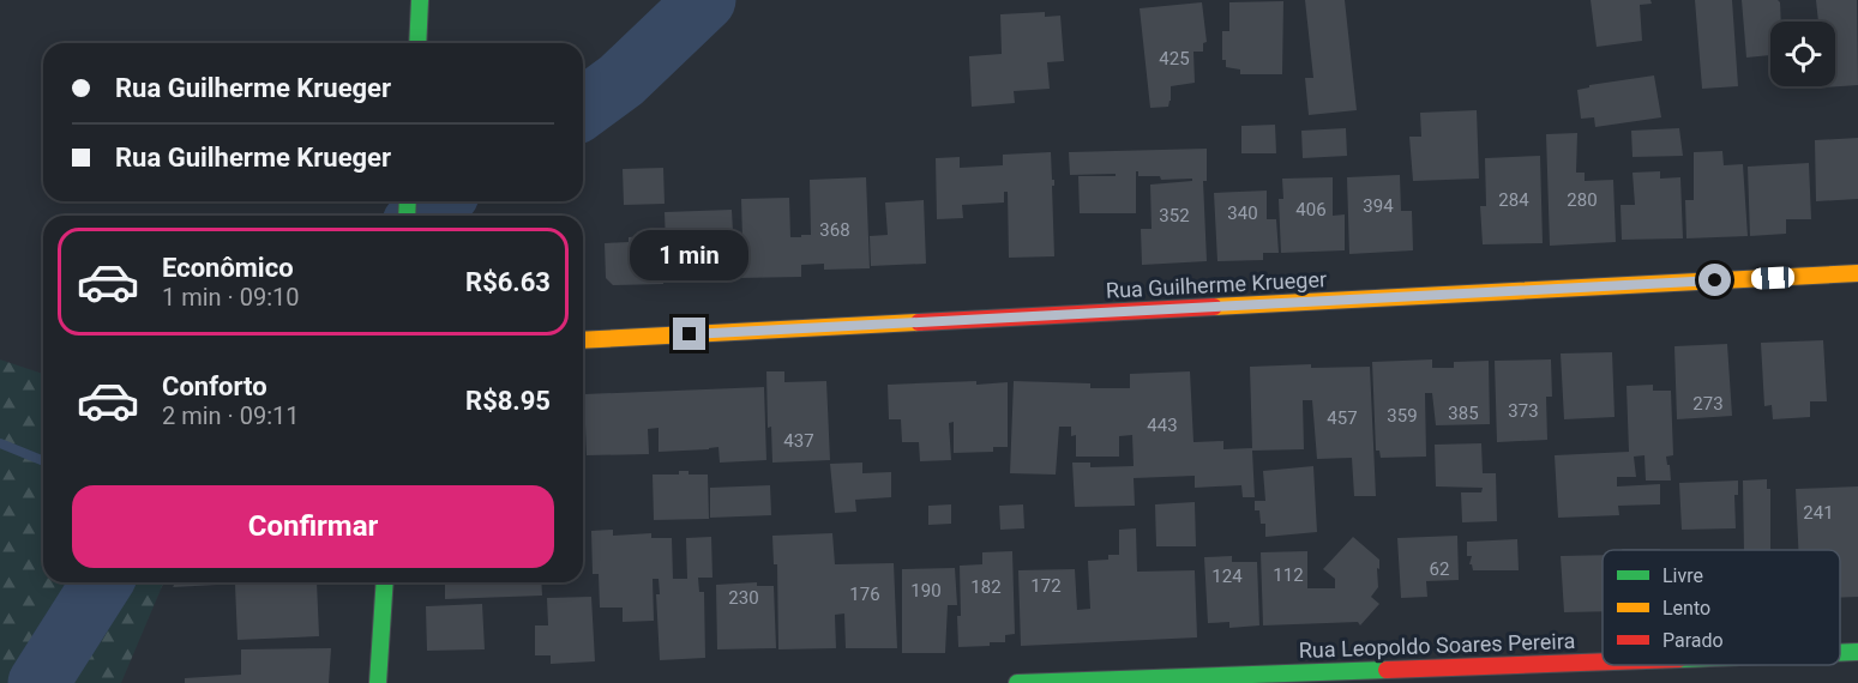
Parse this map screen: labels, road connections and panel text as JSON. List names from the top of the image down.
{
  "streets": {
    "street": ["Rua Guilherme Krueger", "Rua Leopoldo Soares Pereira"]
  },
  "house_numbers": [
    "425",
    "284",
    "280",
    "394",
    "406",
    "340",
    "352",
    "368",
    "273",
    "373",
    "385",
    "359",
    "457",
    "443",
    "437",
    "241",
    "62",
    "112",
    "124",
    "172",
    "182",
    "190",
    "176",
    "230"
  ],
  "legend": ["Livre", "Lento", "Parado"],
  "page": {
    "banner": ["Rua Guilherme Krueger", "Rua Guilherme Krueger"],
    "list": [
      {
        "name": "Econômico",
        "note": "1 min · 09:10",
        "value": "R$6.63"
      },
      {
        "name": "Conforto",
        "note": "2 min · 09:11",
        "value": "R$8.95"
      }
    ],
    "bubble": "1 min",
    "buttons": "Confirmar"
  }
}
